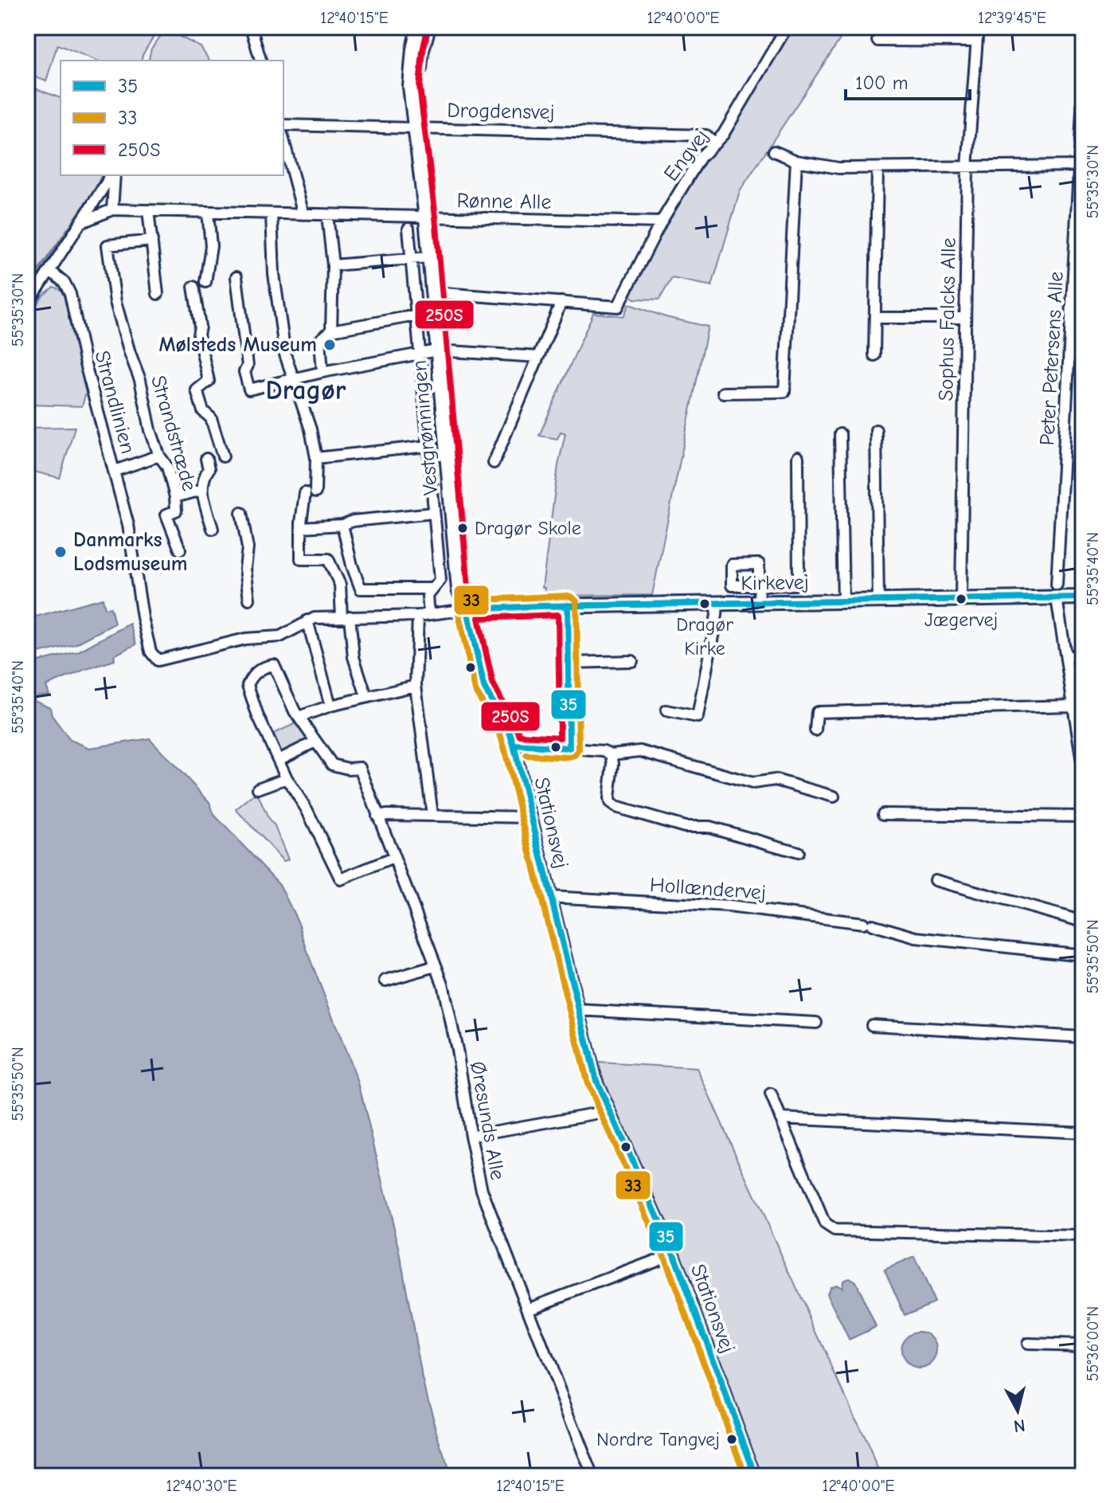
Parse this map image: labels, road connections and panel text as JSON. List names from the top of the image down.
{
  "streets": {
    "street": [
      "Drogdensvej",
      "Engvej",
      "Rønne Alle",
      "Sophus Falcks Alle",
      "Peter Petersens Alle",
      "Strandlinien",
      "Vestgrønningen",
      "Strandstræde",
      "Kirkevej",
      "Stationsvej",
      "Hollændervej",
      "Øresunds Alle"
    ]
  },
  "crossings": [
    ["Drogdensvej", "Engvej"],
    ["Drogdensvej", "Vestgrønningen"],
    ["Engvej", "Rønne Alle"],
    ["Rønne Alle", "Vestgrønningen"],
    ["Sophus Falcks Alle", "Kirkevej"],
    ["Peter Petersens Alle", "Kirkevej"],
    ["Vestgrønningen", "Kirkevej"],
    ["Vestgrønningen", "Stationsvej"],
    ["Kirkevej", "Stationsvej"],
    ["Stationsvej", "Hollændervej"]
  ],
  "districts": ["Dragør"],
  "places": [
    "Mølsteds Museum",
    "Dragør Skole",
    "Danmarks Lodsmuseum",
    "Jægervej",
    "Dragør Kirke",
    "Nordre Tangvej"
  ],
  "lines": ["transit line 250S", "transit line 33", "transit line 35"],
  "legend": ["35", "33", "250S"],
  "scale_bar": "100 m",
  "north": "bottom",
  "coordinates": [
    "12°40'15\"E",
    "12°40'00\"E",
    "12°39'45\"E",
    "55°35'30\"N",
    "55°35'40\"N",
    "55°35'50\"N",
    "55°36'00\"N",
    "12°40'30\"E"
  ]
}
